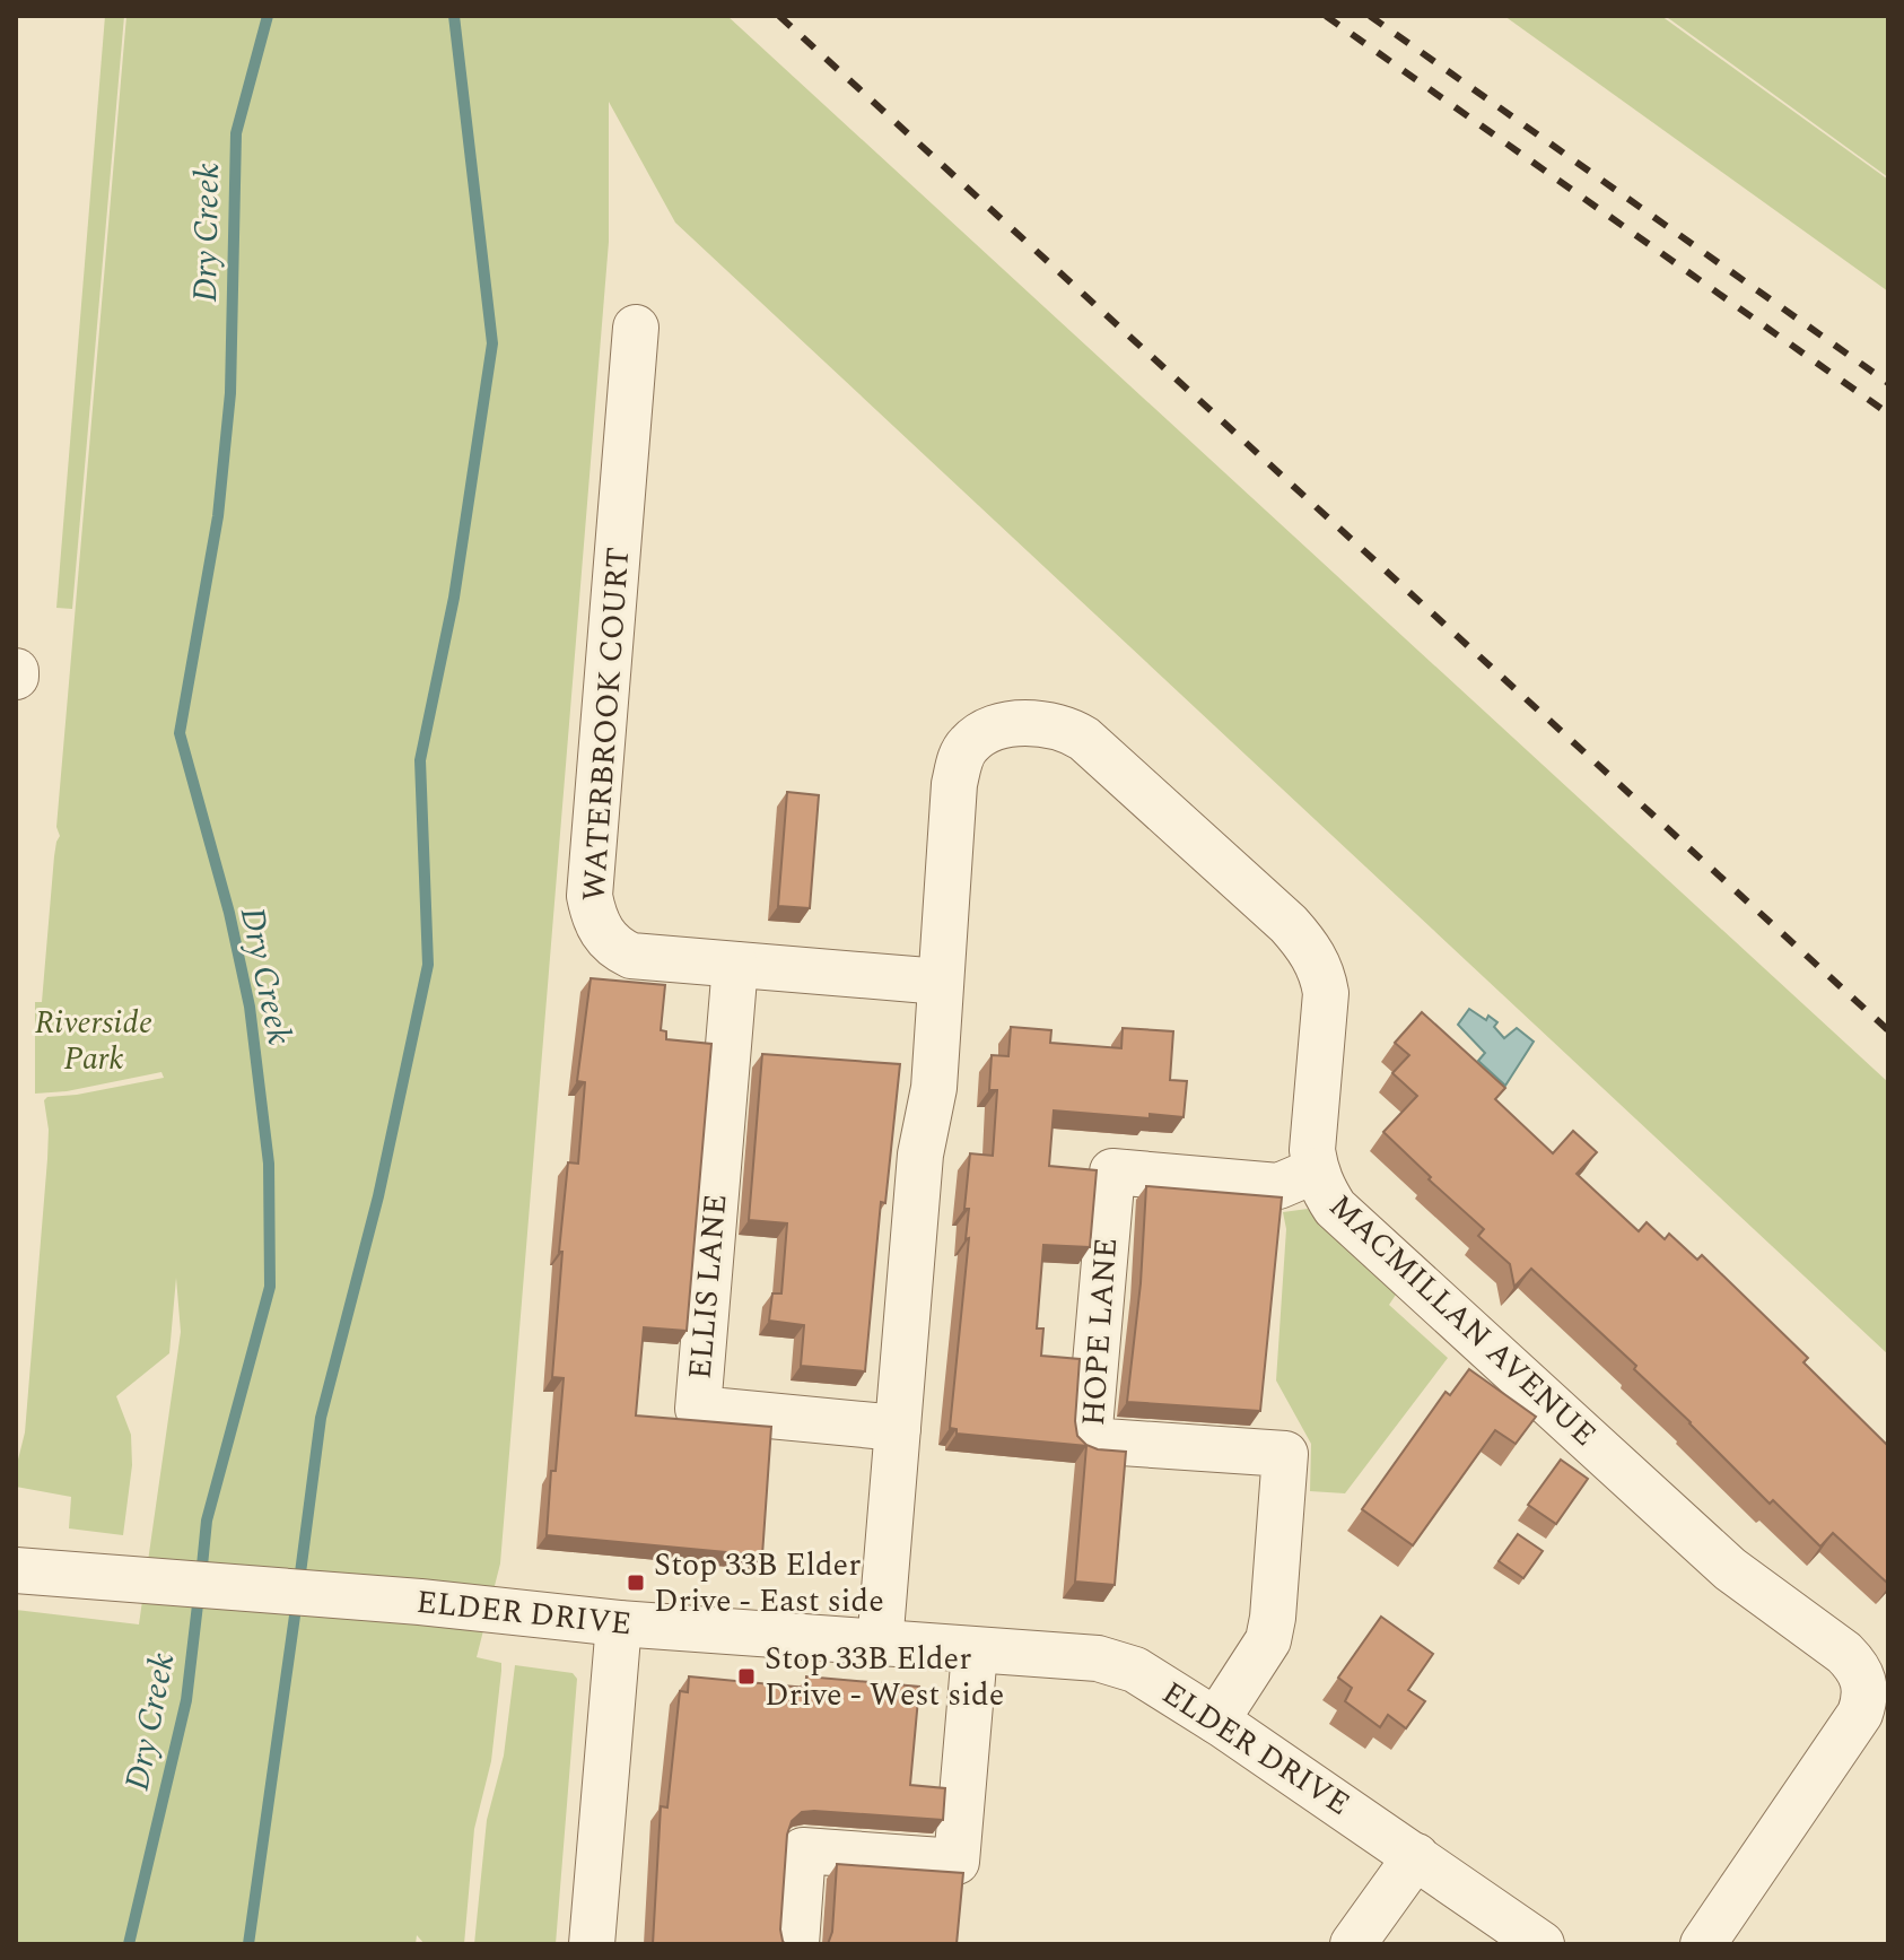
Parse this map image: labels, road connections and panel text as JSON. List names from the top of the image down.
{
  "streets": {
    "street": [
      "WATERBROOK COURT",
      "ELLIS LANE",
      "MACMILLAN AVENUE",
      "HOPE LANE",
      "ELDER DRIVE"
    ]
  },
  "crossings": [
    ["WATERBROOK COURT", "ELLIS LANE"],
    ["WATERBROOK COURT", "MACMILLAN AVENUE"],
    ["ELLIS LANE", "MACMILLAN AVENUE"],
    ["MACMILLAN AVENUE", "HOPE LANE"],
    ["MACMILLAN AVENUE", "ELDER DRIVE"],
    ["HOPE LANE", "ELDER DRIVE"]
  ],
  "water": ["Dry Creek"],
  "parks": ["Riverside Park"],
  "places": {
    "transit": ["Stop 33B Elder Drive - East side", "Stop 33B Elder Drive - West side"]
  }
}
